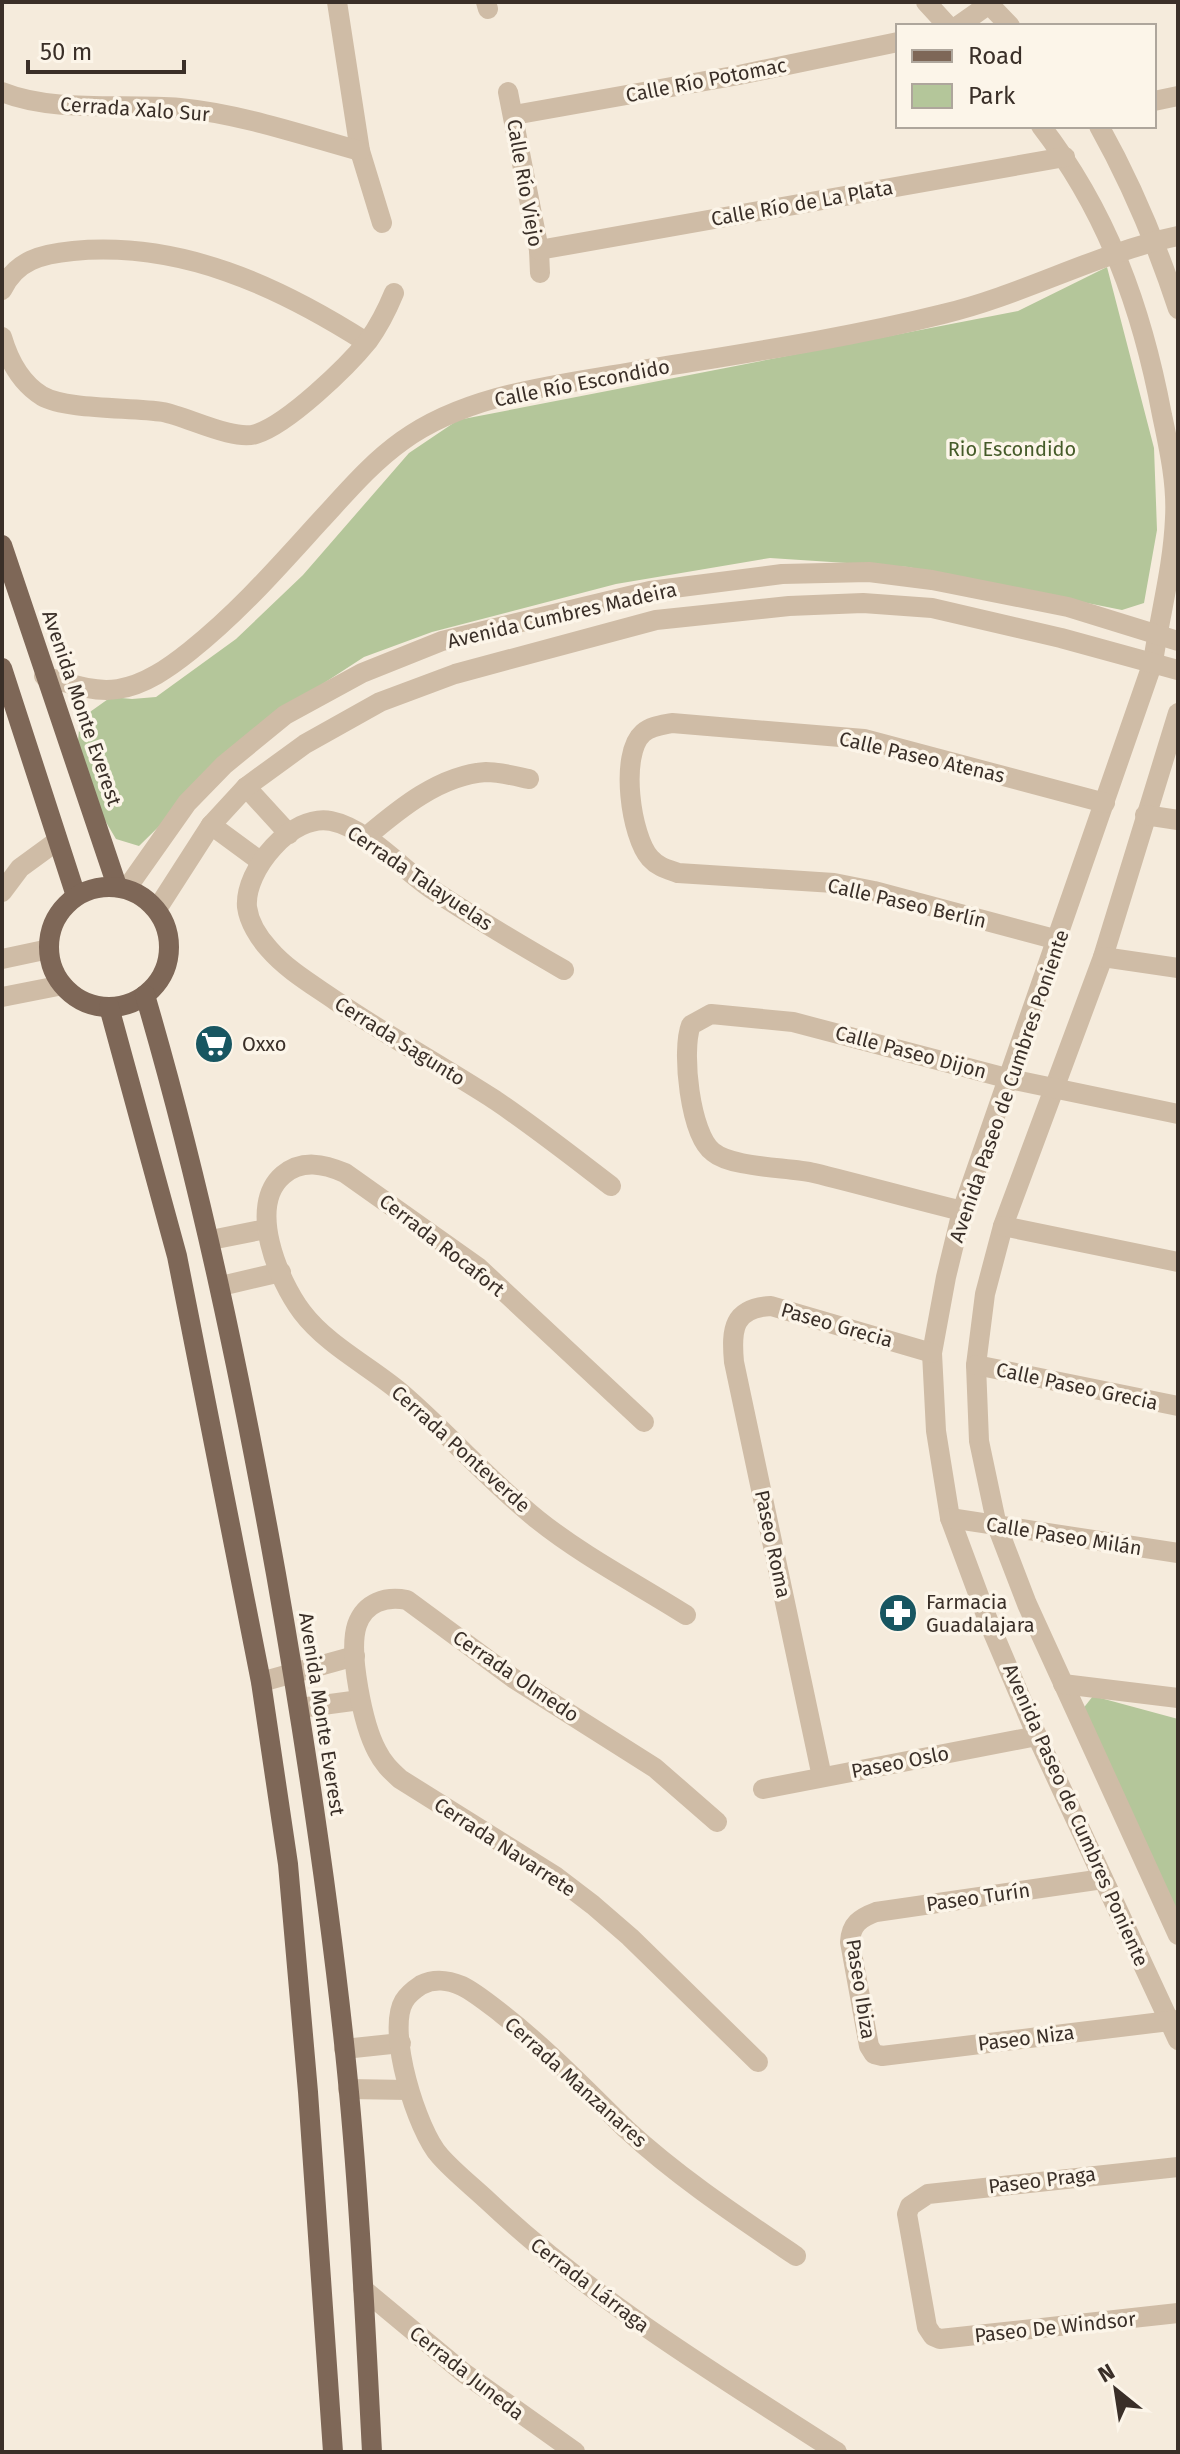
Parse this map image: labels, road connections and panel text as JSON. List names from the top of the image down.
{
  "streets": {
    "main road": ["Avenida Monte Everest"],
    "street": [
      "Calle Río Potomac",
      "Cerrada Xalo Sur",
      "Calle Río Viejo",
      "Calle Río de La Plata",
      "Calle Río Escondido",
      "Avenida Cumbres Madeira",
      "Calle Paseo Atenas",
      "Cerrada Talayuelas",
      "Calle Paseo Berlín",
      "Cerrada Sagunto",
      "Calle Paseo Dijon",
      "Avenida Paseo de Cumbres Poniente",
      "Cerrada Rocafort",
      "Paseo Grecia",
      "Calle Paseo Grecia",
      "Cerrada Ponteverde",
      "Calle Paseo Milán",
      "Paseo Roma",
      "Cerrada Olmedo",
      "Paseo Oslo",
      "Cerrada Navarrete",
      "Paseo Turín",
      "Paseo Ibiza",
      "Paseo Niza",
      "Cerrada Manzanares",
      "Paseo Praga",
      "Cerrada Lárraga",
      "Paseo De Windsor",
      "Cerrada Juneda"
    ]
  },
  "crossings": [
    ["Calle Río Potomac", "Calle Río Viejo"],
    ["Calle Río Viejo", "Calle Río de La Plata"],
    ["Calle Río de La Plata", "Avenida Paseo de Cumbres Poniente"],
    ["Calle Río Escondido", "Avenida Monte Everest"],
    ["Calle Río Escondido", "Avenida Paseo de Cumbres Poniente"],
    ["Avenida Cumbres Madeira", "Avenida Monte Everest"],
    ["Avenida Cumbres Madeira", "Avenida Paseo de Cumbres Poniente"],
    ["Avenida Monte Everest", "Cerrada Juneda"],
    ["Calle Paseo Atenas", "Calle Paseo Berlín"],
    ["Calle Paseo Atenas", "Avenida Paseo de Cumbres Poniente"],
    ["Cerrada Talayuelas", "Cerrada Sagunto"],
    ["Calle Paseo Berlín", "Avenida Paseo de Cumbres Poniente"],
    ["Calle Paseo Dijon", "Avenida Paseo de Cumbres Poniente"],
    ["Avenida Paseo de Cumbres Poniente", "Paseo Grecia"],
    ["Avenida Paseo de Cumbres Poniente", "Calle Paseo Grecia"],
    ["Avenida Paseo de Cumbres Poniente", "Calle Paseo Milán"],
    ["Avenida Paseo de Cumbres Poniente", "Paseo Oslo"],
    ["Avenida Paseo de Cumbres Poniente", "Paseo Turín"],
    ["Avenida Paseo de Cumbres Poniente", "Paseo Niza"],
    ["Cerrada Rocafort", "Cerrada Ponteverde"],
    ["Paseo Grecia", "Paseo Roma"],
    ["Paseo Roma", "Paseo Oslo"],
    ["Cerrada Olmedo", "Cerrada Navarrete"],
    ["Paseo Turín", "Paseo Ibiza"],
    ["Paseo Ibiza", "Paseo Niza"],
    ["Cerrada Manzanares", "Cerrada Lárraga"],
    ["Paseo Praga", "Paseo De Windsor"]
  ],
  "parks": ["Rio Escondido"],
  "places": {
    "supermarket": ["Oxxo"],
    "pharmacy": ["Farmacia Guadalajara"]
  },
  "legend": ["Road", "Park"],
  "scale_bar": "50 m",
  "north": "top left"
}
